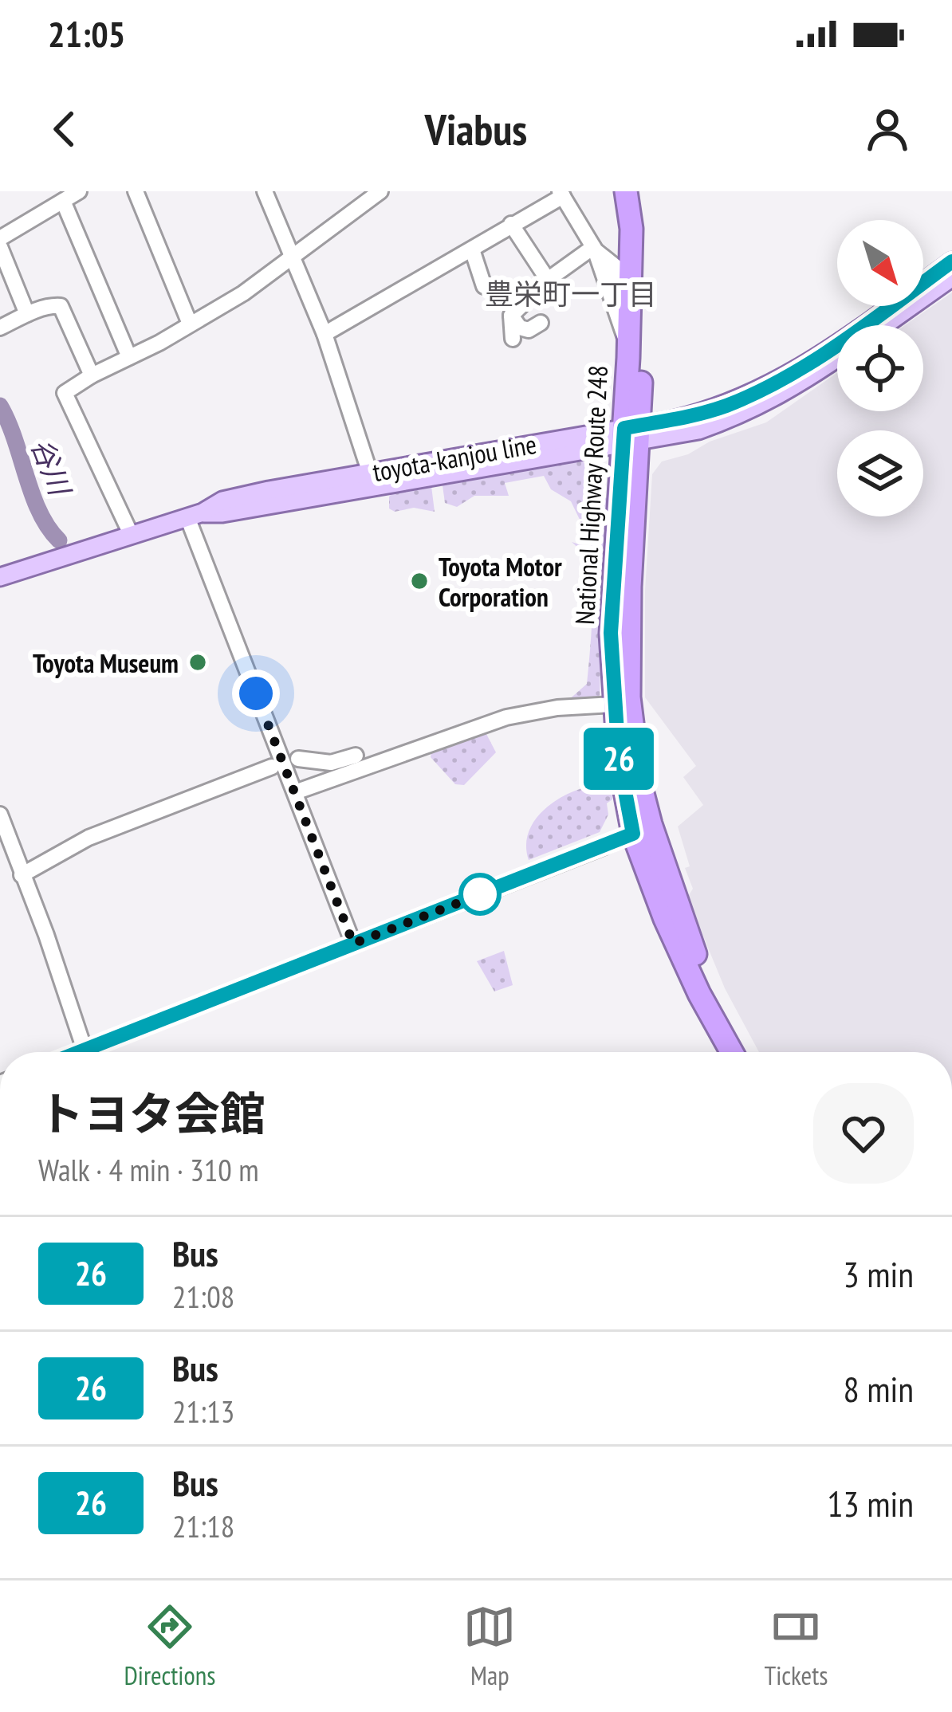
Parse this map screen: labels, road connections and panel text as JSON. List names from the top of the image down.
{
  "streets": {
    "highway": ["National Highway Route 248"],
    "main road": ["toyota-kanjou line"]
  },
  "crossings": [
    ["toyota-kanjou line", "National Highway Route 248"]
  ],
  "districts": ["豊栄町一丁目"],
  "water": ["谷川"],
  "places": ["Toyota Motor Corporation", "Toyota Museum"],
  "lines": ["bus line 26"],
  "north": "bottom right",
  "page": {
    "status": "21:05",
    "header": "Viabus",
    "on_map": "26",
    "heading": ["トヨタ会館", "Walk · 4 min · 310 m"],
    "list": [
      {
        "mark": "26",
        "name": "Bus",
        "note": "21:08",
        "value": "3 min"
      },
      {
        "mark": "26",
        "name": "Bus",
        "note": "21:13",
        "value": "8 min"
      },
      {
        "mark": "26",
        "name": "Bus",
        "note": "21:18",
        "value": "13 min"
      }
    ],
    "tabs": ["Directions", "Map", "Tickets"]
  }
}
